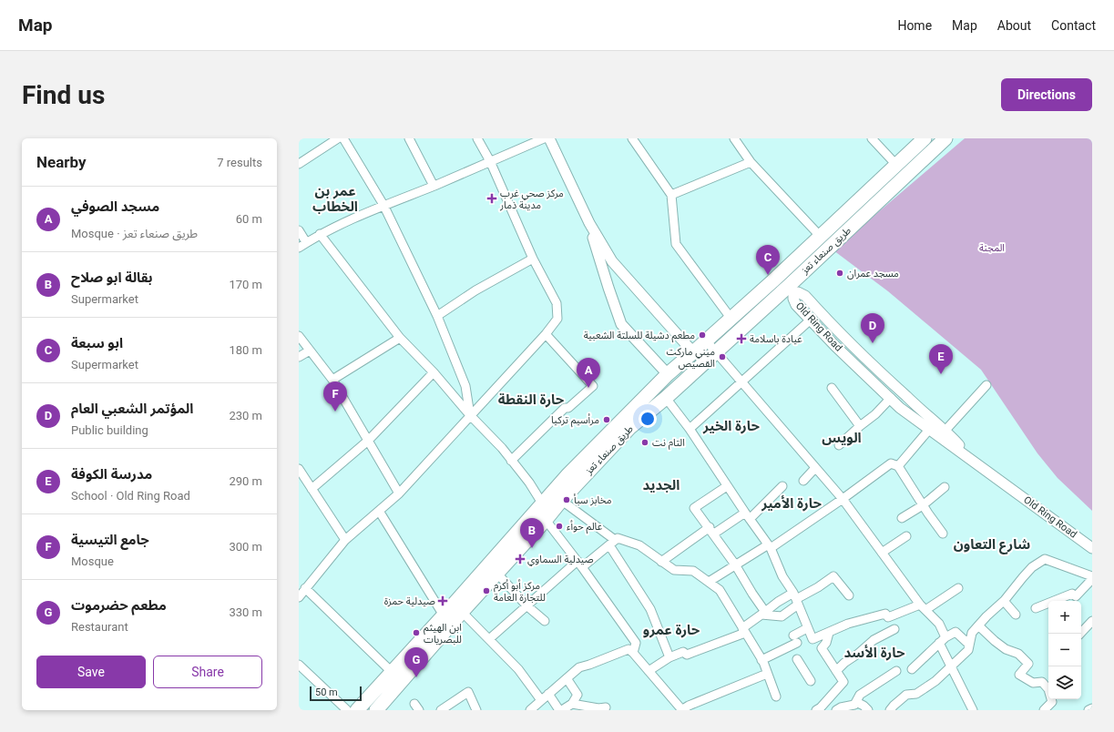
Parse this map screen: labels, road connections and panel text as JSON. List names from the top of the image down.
{
  "streets": {
    "highway": ["طريق صنعاء تعز"],
    "street": ["Old Ring Road"]
  },
  "crossings": [
    ["طريق صنعاء تعز", "Old Ring Road"]
  ],
  "districts": [
    "عمر بن الخطاب",
    "حارة النقطة",
    "حارة الخير",
    "الويس",
    "الجديد",
    "حارة الأمير",
    "شارع التعاون",
    "حارة عمرو",
    "حارة الأسد"
  ],
  "parks": ["المجنة"],
  "places": {
    "health": [
      "مركز صحي غرب مدينة ذمار",
      "عيادة باسلامة",
      "صيدلية السماوي",
      "صيدلية حمزة"
    ],
    "other": [
      "مسجد عمران",
      "مطعم دشيلة للسلتة الشعبية",
      "ميني ماركت القصيص",
      "مرأسيم تركيا",
      "التام نت",
      "مخابز سبأ",
      "عالم حوأء",
      "مركز أبو أكرم للتجارة العامة",
      "ابن الهيثم للبصريات"
    ]
  },
  "scale_bar": "50 m",
  "page": {
    "header": "Map",
    "nav": [
      "Home",
      "Map",
      "About",
      "Contact"
    ],
    "buttons": [
      "Directions",
      ["Save", "Share"]
    ],
    "title": "Find us",
    "heading": ["Nearby", "7 results"],
    "list": [
      {
        "mark": "A",
        "name": "مسجد الصوفي",
        "note": "Mosque · طريق صنعاء تعز",
        "value": "60 m"
      },
      {
        "mark": "B",
        "name": "بقالة ابو صلاح",
        "note": "Supermarket",
        "value": "170 m"
      },
      {
        "mark": "C",
        "name": "ابو سبعة",
        "note": "Supermarket",
        "value": "180 m"
      },
      {
        "mark": "D",
        "name": "المؤتمر الشعبي العام",
        "note": "Public building",
        "value": "230 m"
      },
      {
        "mark": "E",
        "name": "مدرسة الكوفة",
        "note": "School · Old Ring Road",
        "value": "290 m"
      },
      {
        "mark": "F",
        "name": "جامع التيسية",
        "note": "Mosque",
        "value": "300 m"
      },
      {
        "mark": "G",
        "name": "مطعم حضرموت",
        "note": "Restaurant",
        "value": "330 m"
      }
    ],
    "pins": [
      "C",
      "D",
      "E",
      "A",
      "F",
      "B",
      "G"
    ],
    "map_buttons": ["+", "−"],
    "scale": "50 m"
  }
}
